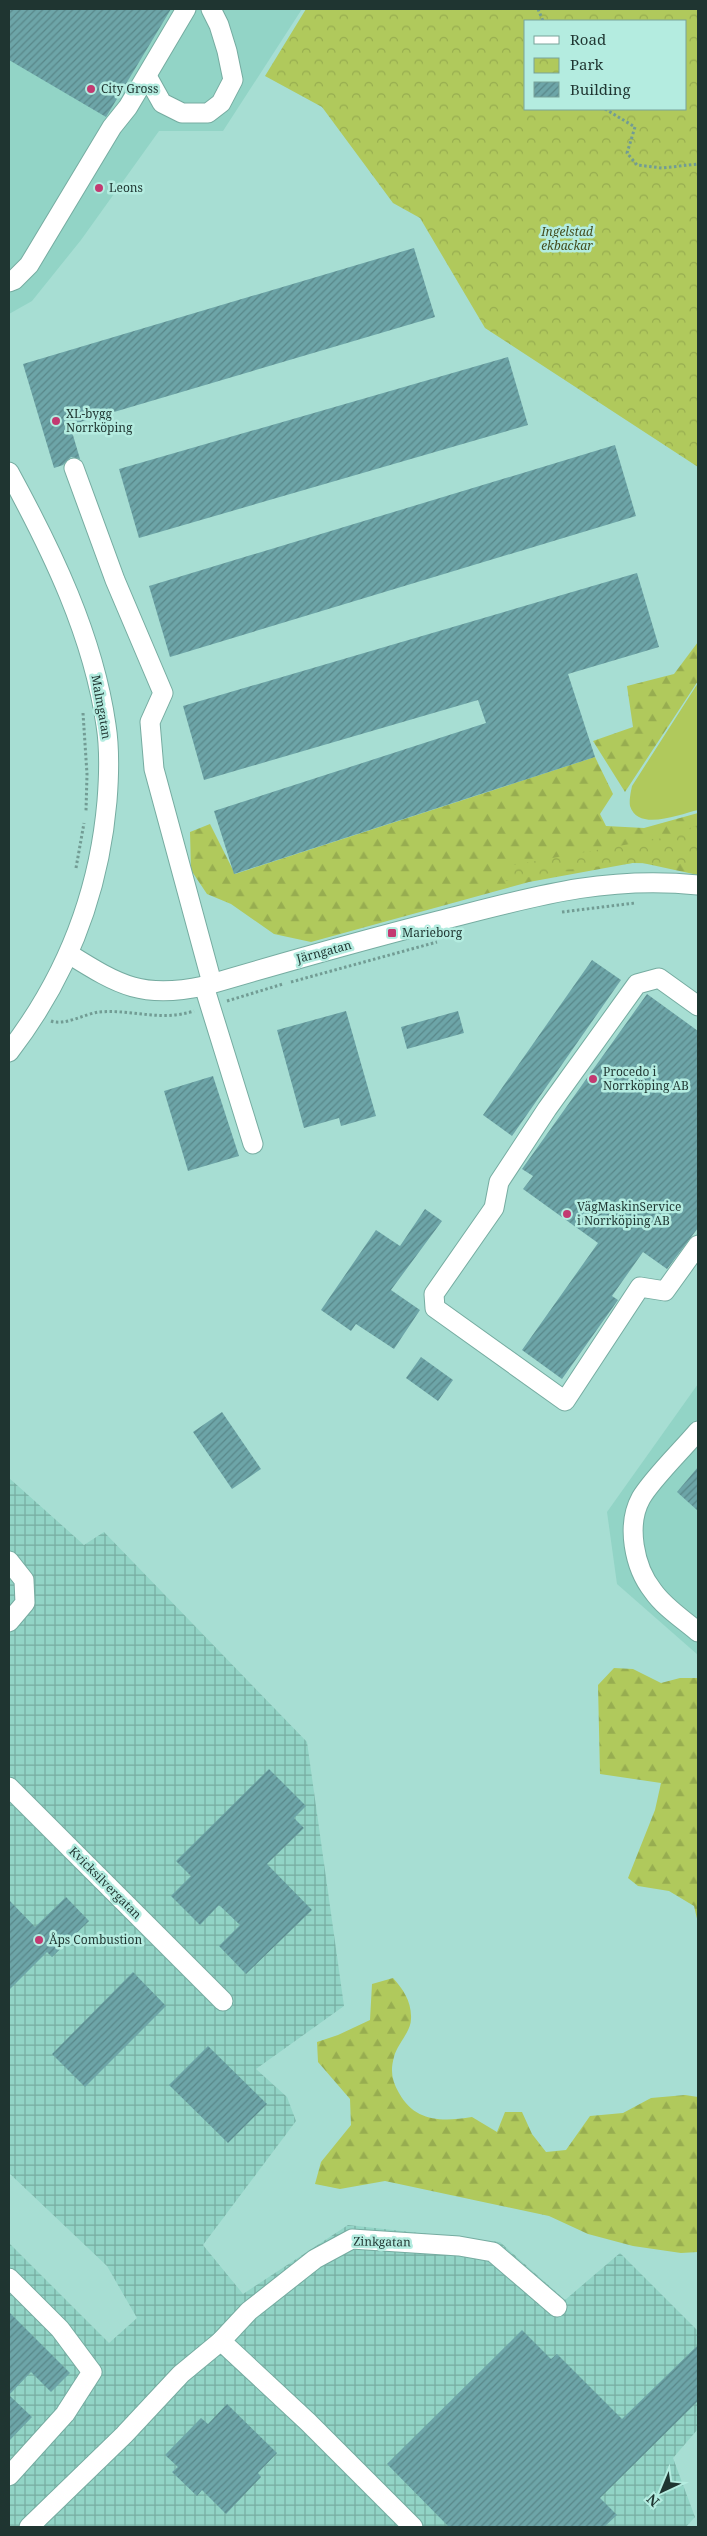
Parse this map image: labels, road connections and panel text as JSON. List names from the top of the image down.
{
  "streets": {
    "street": [
      "Malmgatan",
      "Järngatan",
      "Kvicksilvergatan",
      "Zinkgatan"
    ]
  },
  "crossings": [
    ["Malmgatan", "Järngatan"]
  ],
  "parks": ["Ingelstad ekbackar"],
  "places": {
    "other": [
      "City Gross",
      "Leons",
      "XL-bygg Norrköping",
      "Procedo i Norrköping AB",
      "VägMaskinService i Norrköping AB",
      "Åps Combustion"
    ],
    "transit": ["Marieborg"]
  },
  "legend": ["Road", "Park", "Building"],
  "north": "bottom left"
}
